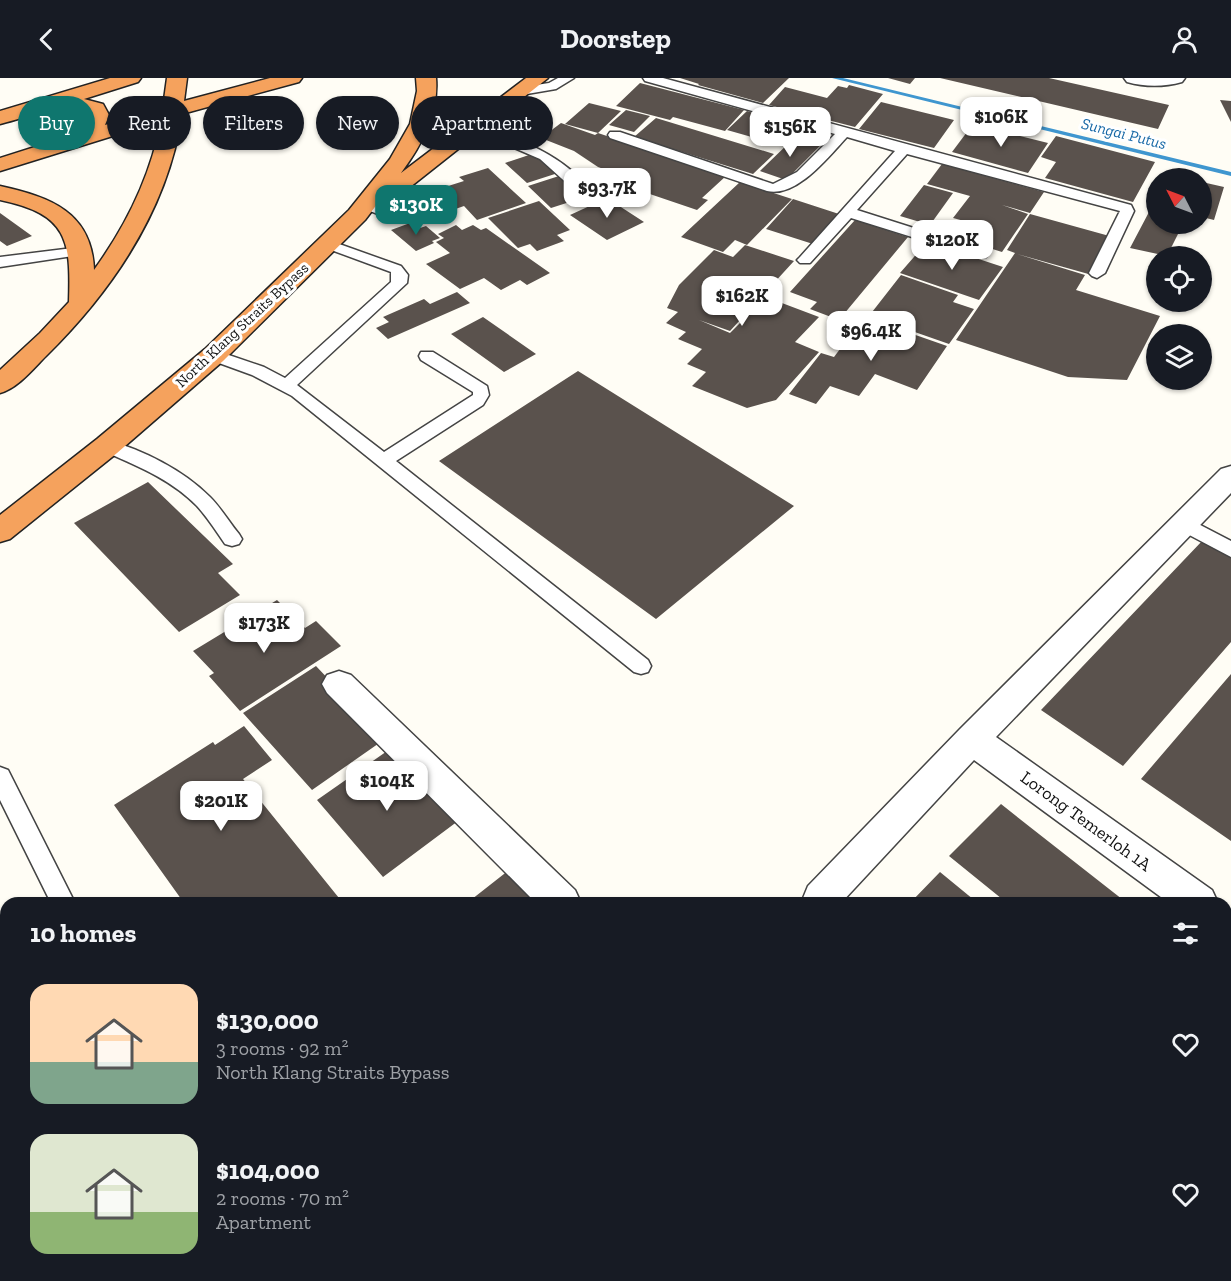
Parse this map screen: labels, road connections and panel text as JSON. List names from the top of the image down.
{
  "streets": {
    "highway": ["North Klang Straits Bypass"],
    "street": ["Lorong Temerloh 1A"]
  },
  "water": ["Sungai Putus"],
  "north": "top left",
  "page": {
    "header": "Doorstep",
    "chip": [
      "Buy",
      "Rent",
      "Filters",
      "New",
      "Apartment"
    ],
    "price": [
      "$106K",
      "$156K",
      "$93.7K",
      "$130K",
      "$120K",
      "$162K",
      "$96.4K",
      "$173K",
      "$104K",
      "$201K"
    ],
    "heading": "10 homes",
    "list": [
      {
        "name": "$130,000",
        "note": "3 rooms · 92 m² · North Klang Straits Bypass"
      },
      {
        "name": "$104,000",
        "note": "2 rooms · 70 m² · Apartment"
      }
    ]
  }
}
